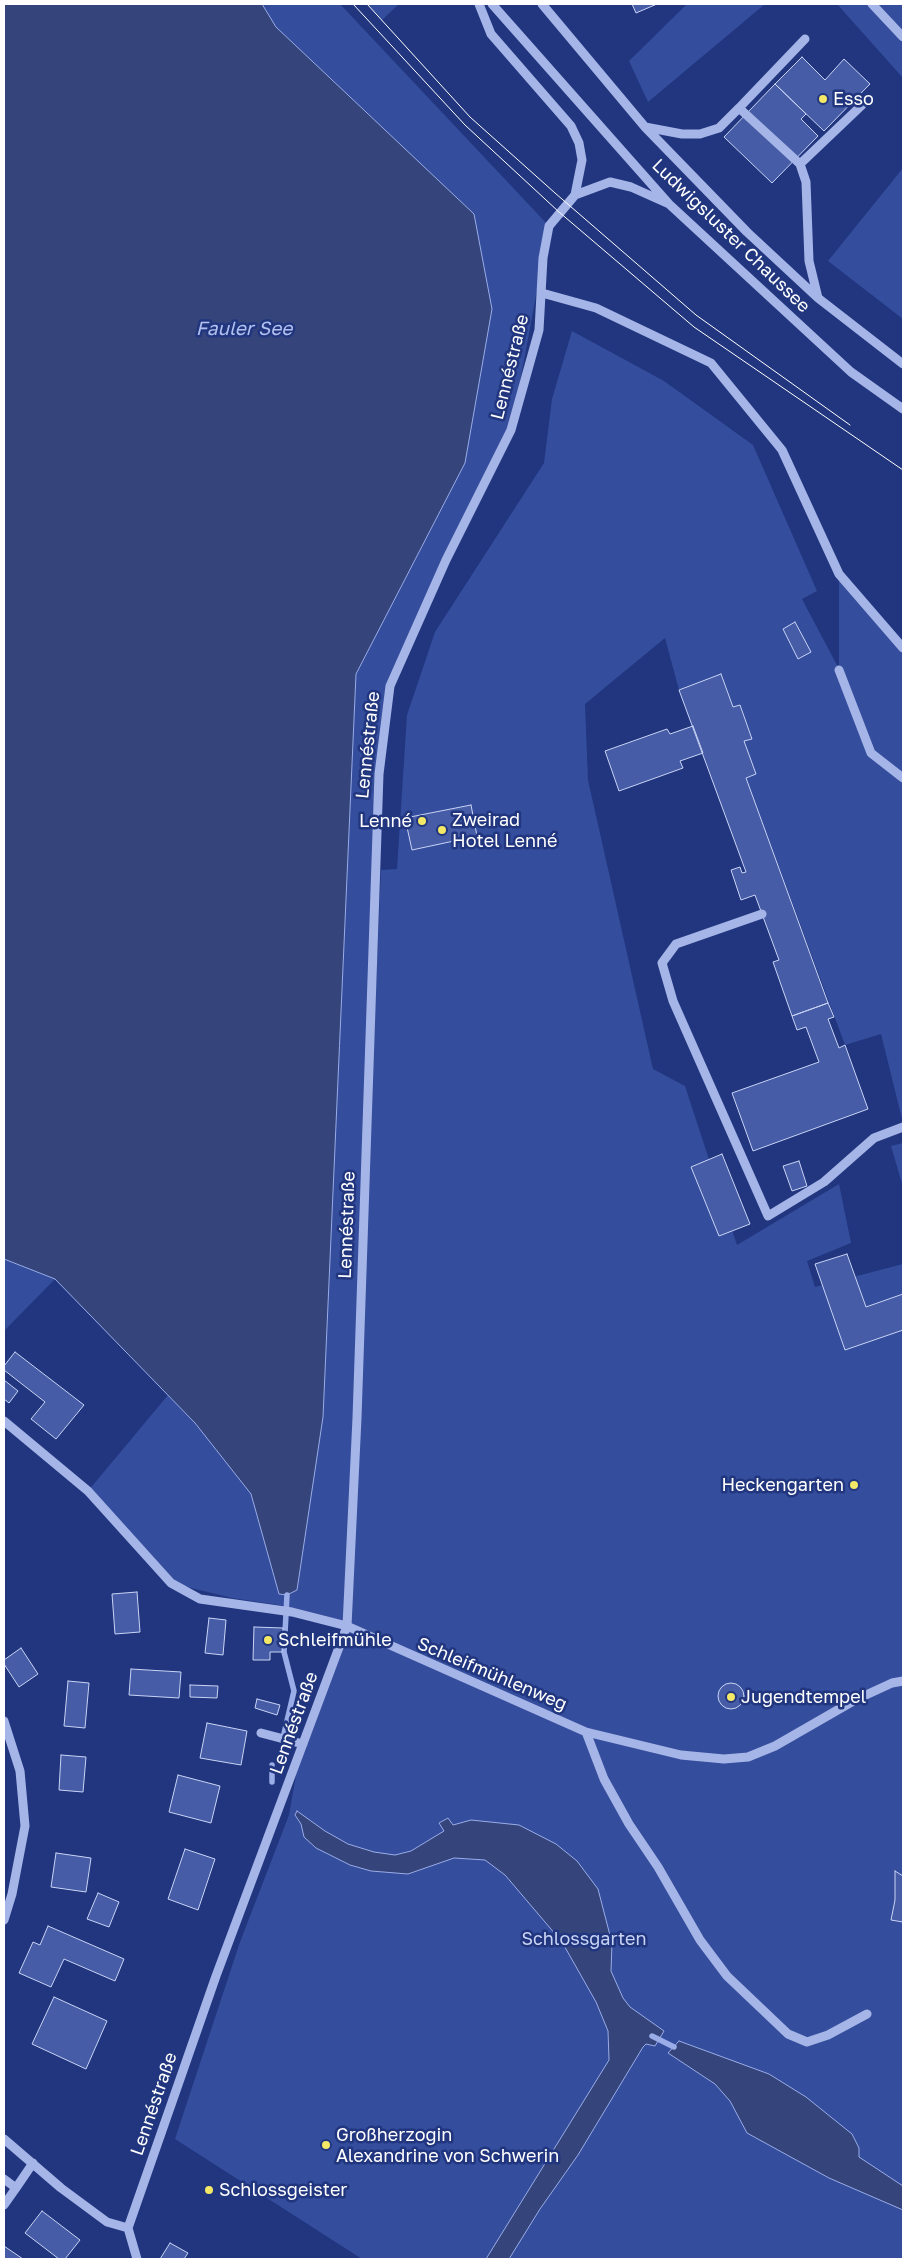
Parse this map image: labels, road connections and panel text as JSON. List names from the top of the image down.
{
  "streets": {
    "street": ["Ludwigsluster Chaussee", "Lennéstraße", "Schleifmühlenweg"]
  },
  "crossings": [
    ["Lennéstraße", "Schleifmühlenweg"]
  ],
  "water": ["Fauler See"],
  "parks": ["Schlossgarten"],
  "places": [
    "Esso",
    "Lenné",
    "Zweirad Hotel Lenné",
    "Heckengarten",
    "Schleifmühle",
    "Jugendtempel",
    "Großherzogin Alexandrine von Schwerin",
    "Schlossgeister"
  ]
}
